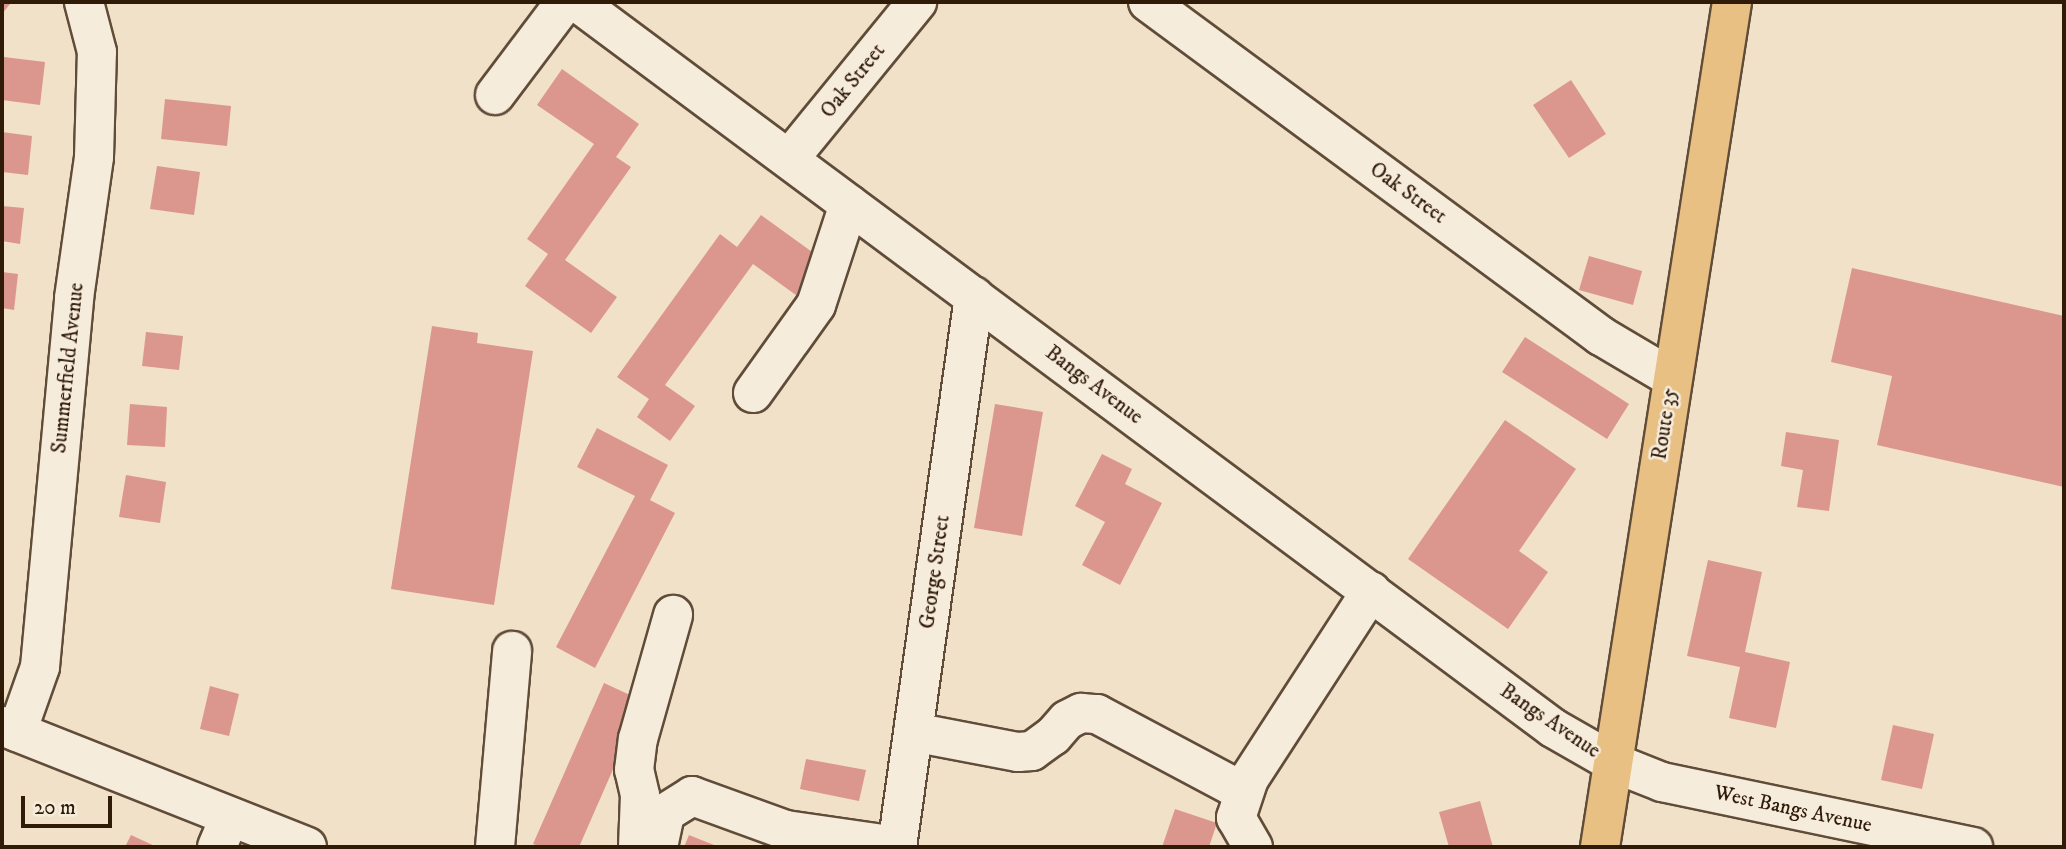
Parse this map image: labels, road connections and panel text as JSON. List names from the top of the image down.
{
  "streets": {
    "main road": ["Route 35"],
    "street": [
      "Oak Street",
      "Summerfield Avenue",
      "Bangs Avenue",
      "George Street",
      "West Bangs Avenue"
    ]
  },
  "crossings": [
    ["Oak Street", "Bangs Avenue"],
    ["Oak Street", "Route 35"],
    ["Bangs Avenue", "Route 35"],
    ["Bangs Avenue", "George Street"],
    ["Bangs Avenue", "West Bangs Avenue"],
    ["Route 35", "West Bangs Avenue"]
  ],
  "scale_bar": "20 m"
}
